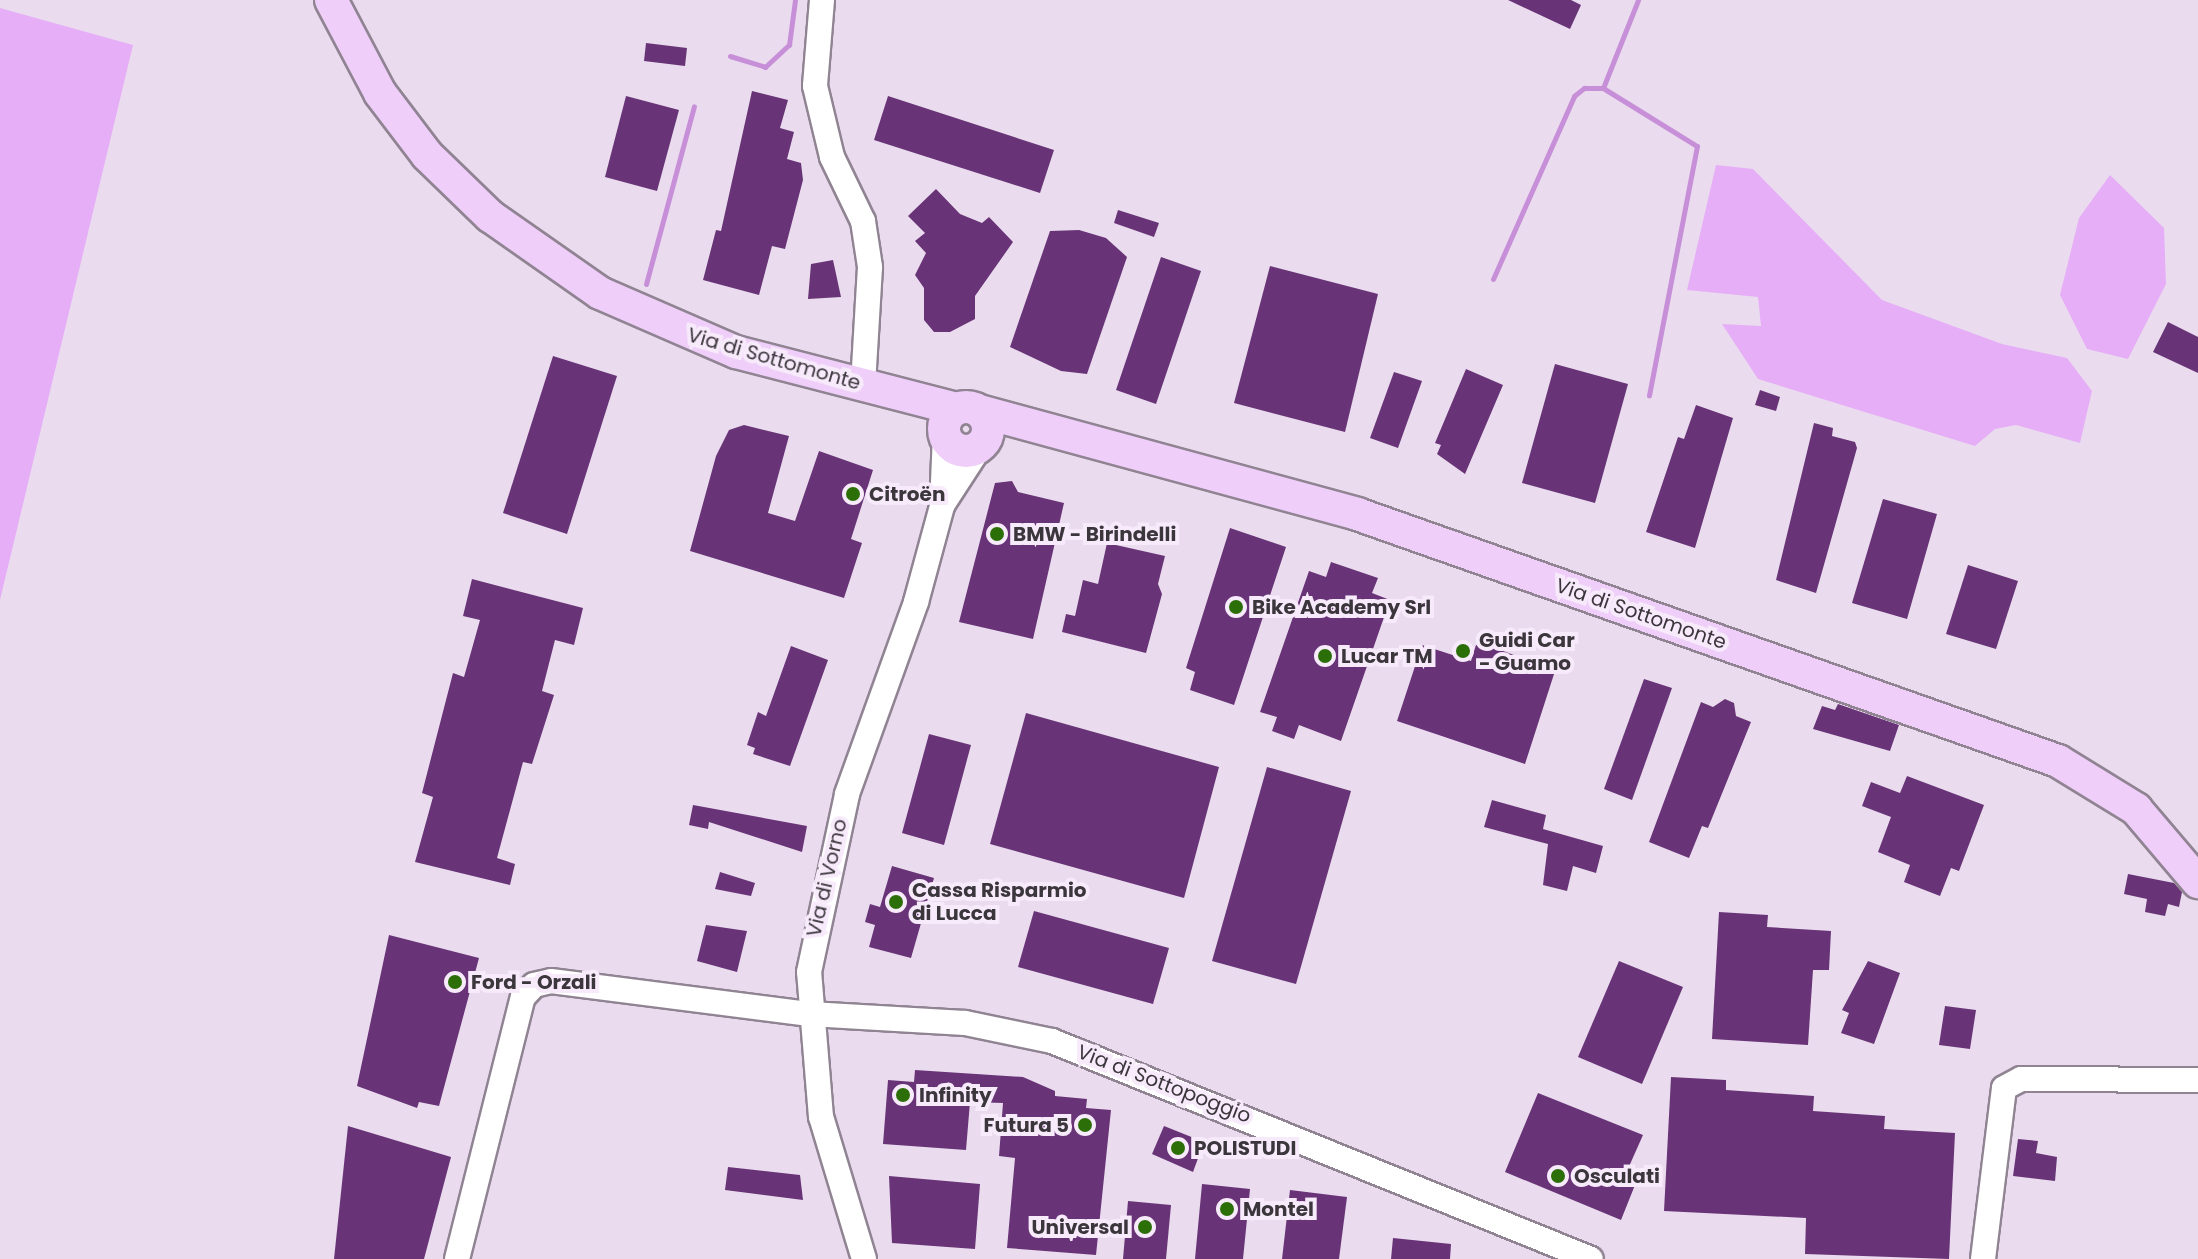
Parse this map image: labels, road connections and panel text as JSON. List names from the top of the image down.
{
  "streets": {
    "main road": ["Via di Sottomonte"],
    "street": ["Via di Vorno", "Via di Sottopoggio"]
  },
  "crossings": [
    ["Via di Sottomonte", "Via di Vorno"],
    ["Via di Vorno", "Via di Sottopoggio"]
  ],
  "places": [
    "Citroën",
    "BMW - Birindelli",
    "Bike Academy Srl",
    "Guidi Car - Guamo",
    "Lucar TM",
    "Cassa Risparmio di Lucca",
    "Ford - Orzali",
    "Infinity",
    "Futura 5",
    "POLISTUDI",
    "Osculati",
    "Montel",
    "Universal"
  ]
}
